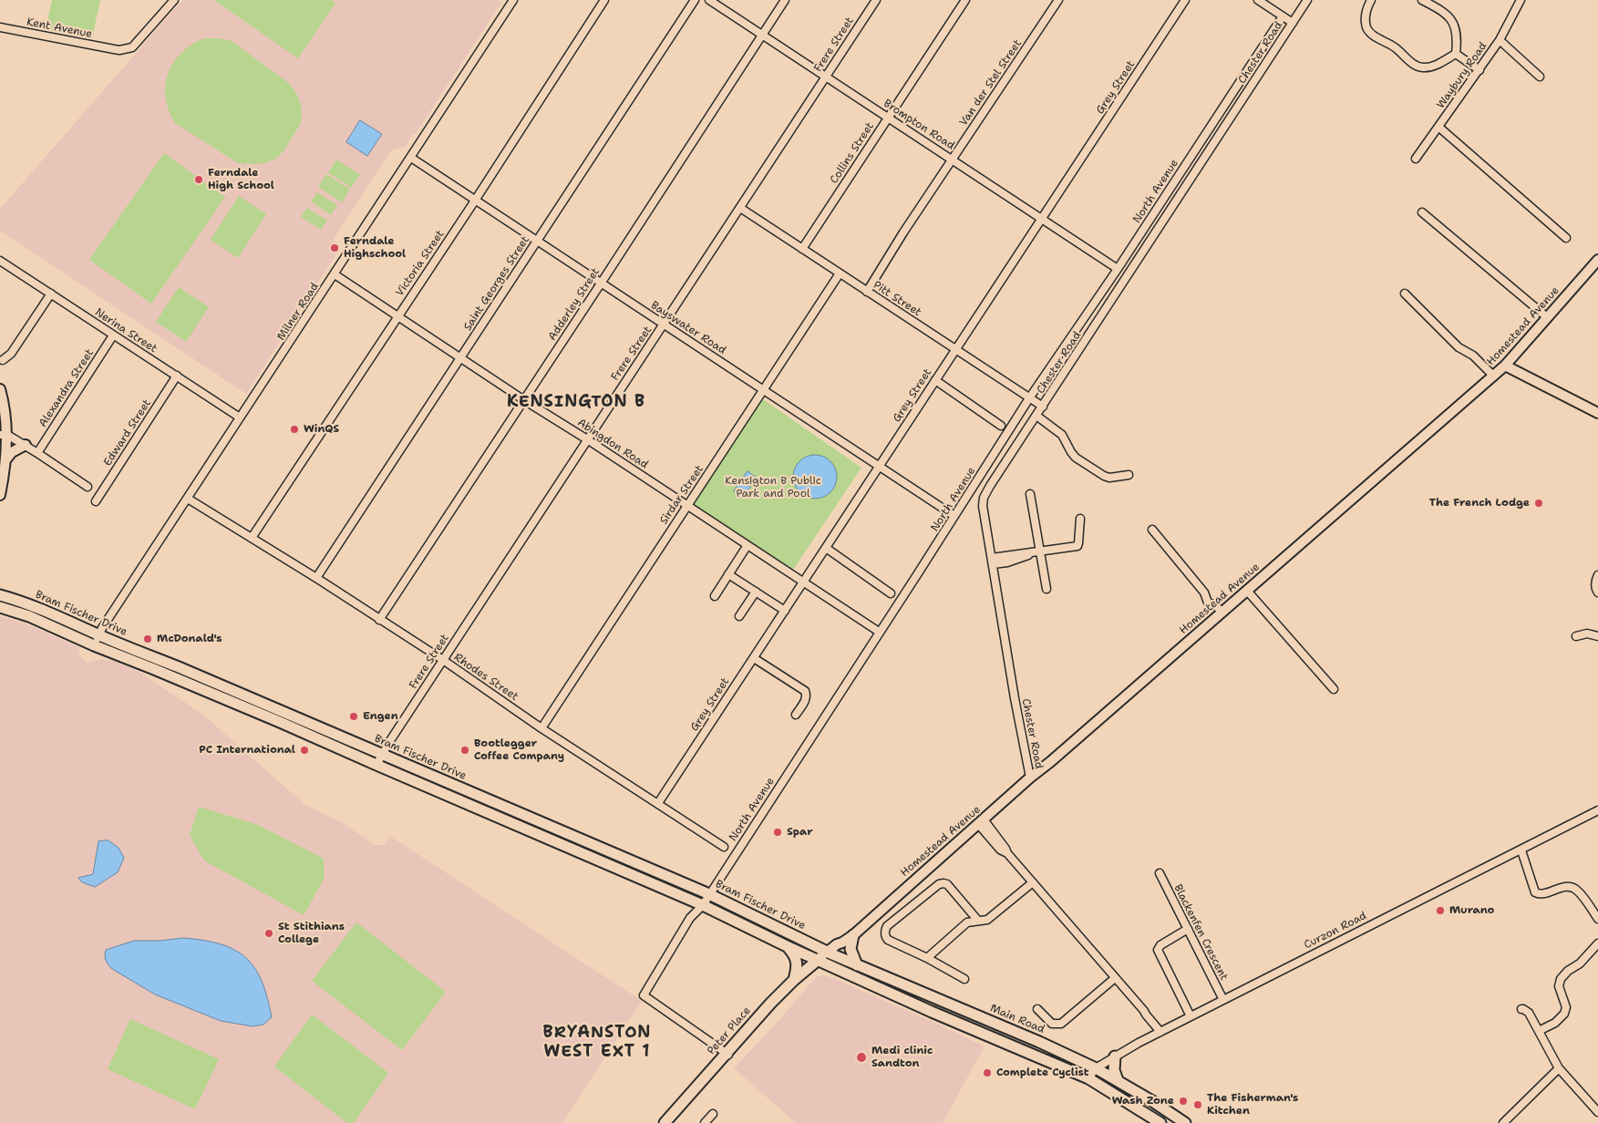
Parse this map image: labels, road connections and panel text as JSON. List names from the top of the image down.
{
  "streets": {
    "main road": ["Bram Fischer Drive", "Main Road", "Peter Place"],
    "street": [
      "Kent Avenue",
      "Frere Street",
      "Chester Road",
      "Waybury Road",
      "Van der Stel Street",
      "Grey Street",
      "Brompton Road",
      "Collins Street",
      "North Avenue",
      "Victoria Street",
      "Saint Georges Street",
      "Pitt Street",
      "Adderley Street",
      "Milner Road",
      "Homestead Avenue",
      "Bayswater Road",
      "Nerina Street",
      "Alexandra Street",
      "Edward Street",
      "Abingdon Road",
      "Sirdar Street",
      "Rhodes Street",
      "Curzon Road",
      "Blackenfen Crescent"
    ]
  },
  "crossings": [
    ["Frere Street", "Brompton Road"],
    ["Frere Street", "Pitt Street"],
    ["Frere Street", "Bayswater Road"],
    ["Frere Street", "Abingdon Road"],
    ["Frere Street", "Bram Fischer Drive"],
    ["Frere Street", "Rhodes Street"],
    ["Chester Road", "Pitt Street"],
    ["Chester Road", "Homestead Avenue"],
    ["Van der Stel Street", "Brompton Road"],
    ["Van der Stel Street", "Pitt Street"],
    ["Grey Street", "Brompton Road"],
    ["Grey Street", "Pitt Street"],
    ["Grey Street", "Bayswater Road"],
    ["Grey Street", "Abingdon Road"],
    ["Grey Street", "Rhodes Street"],
    ["Brompton Road", "Collins Street"],
    ["Brompton Road", "North Avenue"],
    ["Brompton Road", "Adderley Street"],
    ["Collins Street", "Pitt Street"],
    ["North Avenue", "Pitt Street"],
    ["North Avenue", "Bayswater Road"],
    ["North Avenue", "Abingdon Road"],
    ["North Avenue", "Bram Fischer Drive"],
    ["North Avenue", "Peter Place"],
    ["Victoria Street", "Bayswater Road"],
    ["Victoria Street", "Abingdon Road"],
    ["Victoria Street", "Rhodes Street"],
    ["Saint Georges Street", "Bayswater Road"],
    ["Saint Georges Street", "Abingdon Road"],
    ["Saint Georges Street", "Rhodes Street"],
    ["Pitt Street", "Sirdar Street"],
    ["Adderley Street", "Bayswater Road"],
    ["Adderley Street", "Abingdon Road"],
    ["Adderley Street", "Rhodes Street"],
    ["Milner Road", "Bayswater Road"],
    ["Milner Road", "Nerina Street"],
    ["Milner Road", "Abingdon Road"],
    ["Milner Road", "Bram Fischer Drive"],
    ["Milner Road", "Rhodes Street"],
    ["Homestead Avenue", "Bram Fischer Drive"],
    ["Homestead Avenue", "Main Road"],
    ["Bayswater Road", "Sirdar Street"],
    ["Nerina Street", "Alexandra Street"],
    ["Nerina Street", "Edward Street"],
    ["Abingdon Road", "Sirdar Street"],
    ["Sirdar Street", "Rhodes Street"],
    ["Bram Fischer Drive", "Main Road"],
    ["Bram Fischer Drive", "Peter Place"],
    ["Curzon Road", "Blackenfen Crescent"],
    ["Curzon Road", "Main Road"]
  ],
  "districts": ["KENSINGTON B", "BRYANSTON WEST EXT 1"],
  "parks": ["Kensigton B Public Park and Pool"],
  "places": [
    "Ferndale High School",
    "Ferndale Highschool",
    "WinQS",
    "The French Lodge",
    "McDonald's",
    "Engen",
    "PC International",
    "Bootlegger Coffee Company",
    "Spar",
    "Murano",
    "St Stithians College",
    "Medi clinic Sandton",
    "Complete Cyclist",
    "Wash Zone",
    "The Fisherman's Kitchen"
  ]
}
